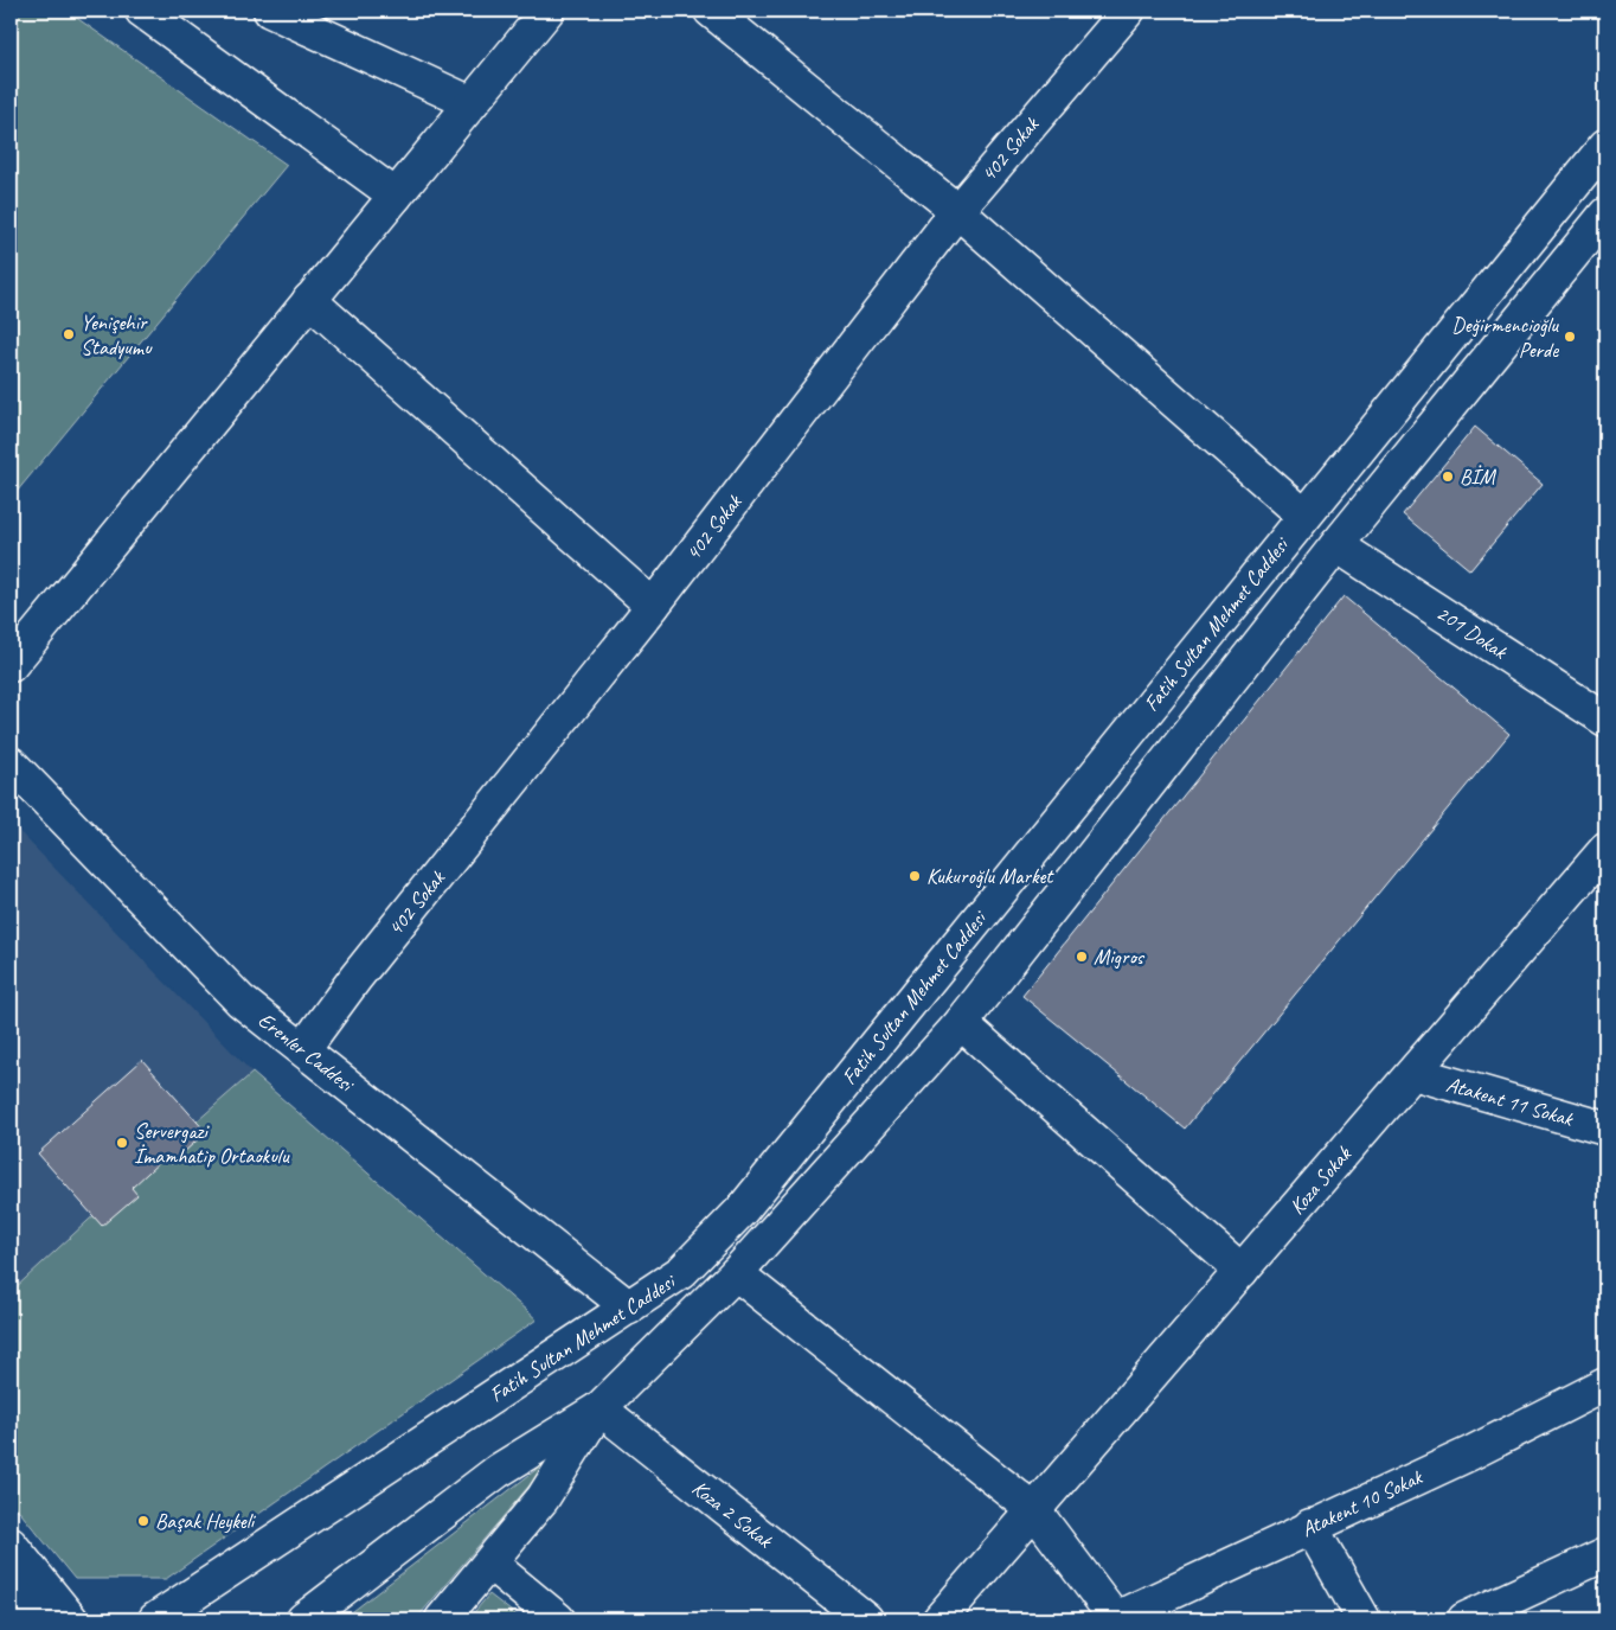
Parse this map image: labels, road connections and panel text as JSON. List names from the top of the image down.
{
  "streets": {
    "street": [
      "402 Sokak",
      "Fatih Sultan Mehmet Caddesi",
      "201 Dokak",
      "Erenler Caddesi",
      "Atakent 11 Sokak",
      "Koza Sokak",
      "Atakent 10 Sokak",
      "Koza 2 Sokak"
    ]
  },
  "crossings": [
    ["402 Sokak", "Erenler Caddesi"],
    ["Fatih Sultan Mehmet Caddesi", "201 Dokak"],
    ["Fatih Sultan Mehmet Caddesi", "Erenler Caddesi"],
    ["Fatih Sultan Mehmet Caddesi", "Koza 2 Sokak"],
    ["Atakent 11 Sokak", "Koza Sokak"]
  ],
  "places": [
    "Yenişehir Stadyumu",
    "Değirmencioğlu Perde",
    "BİM",
    "Kukuroğlu Market",
    "Migros",
    "Servergazi İmamhatip Ortaokulu",
    "Başak Heykeli"
  ]
}
